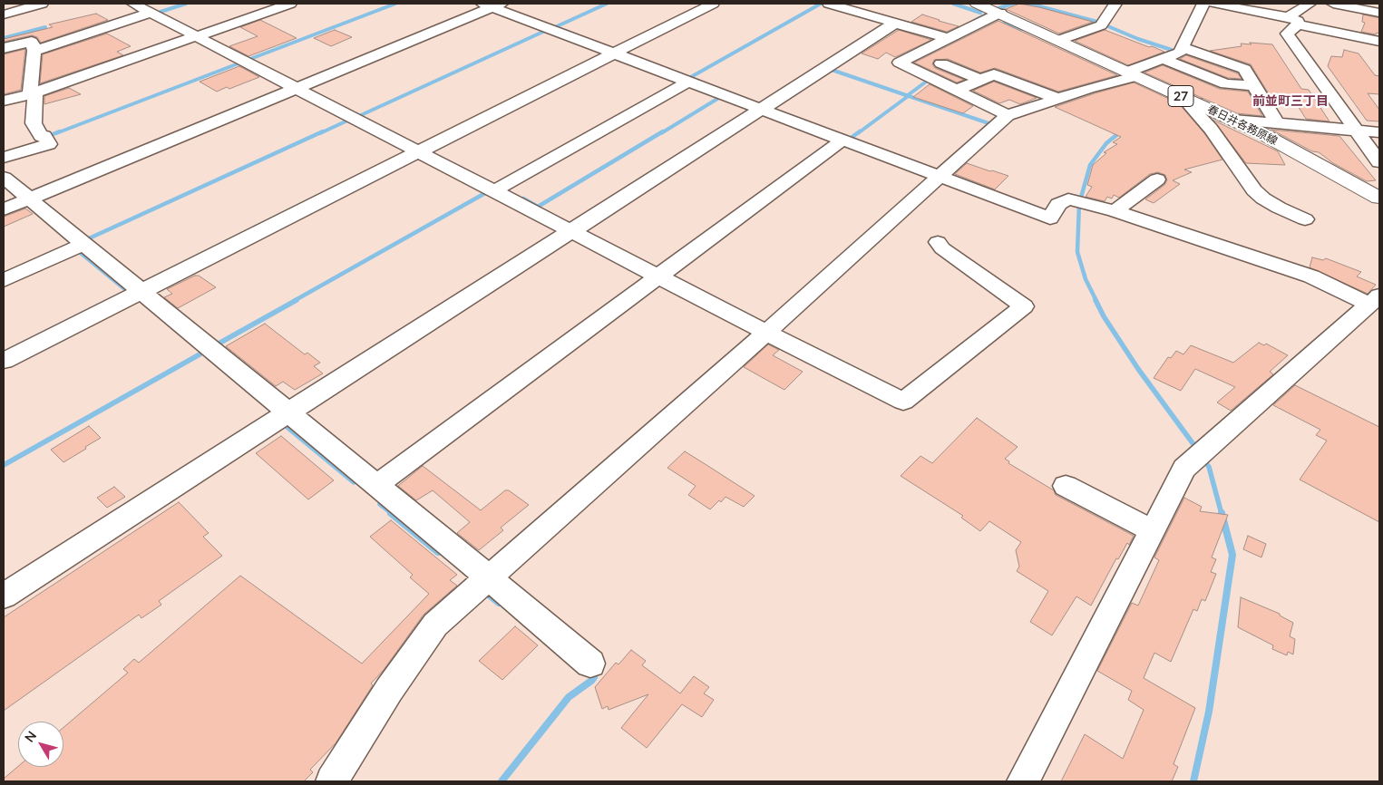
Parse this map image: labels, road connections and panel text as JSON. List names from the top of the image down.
{
  "streets": {
    "main road": ["27", "春日井各務原線"]
  },
  "districts": ["前並町三丁目"],
  "north": "top left"
}
